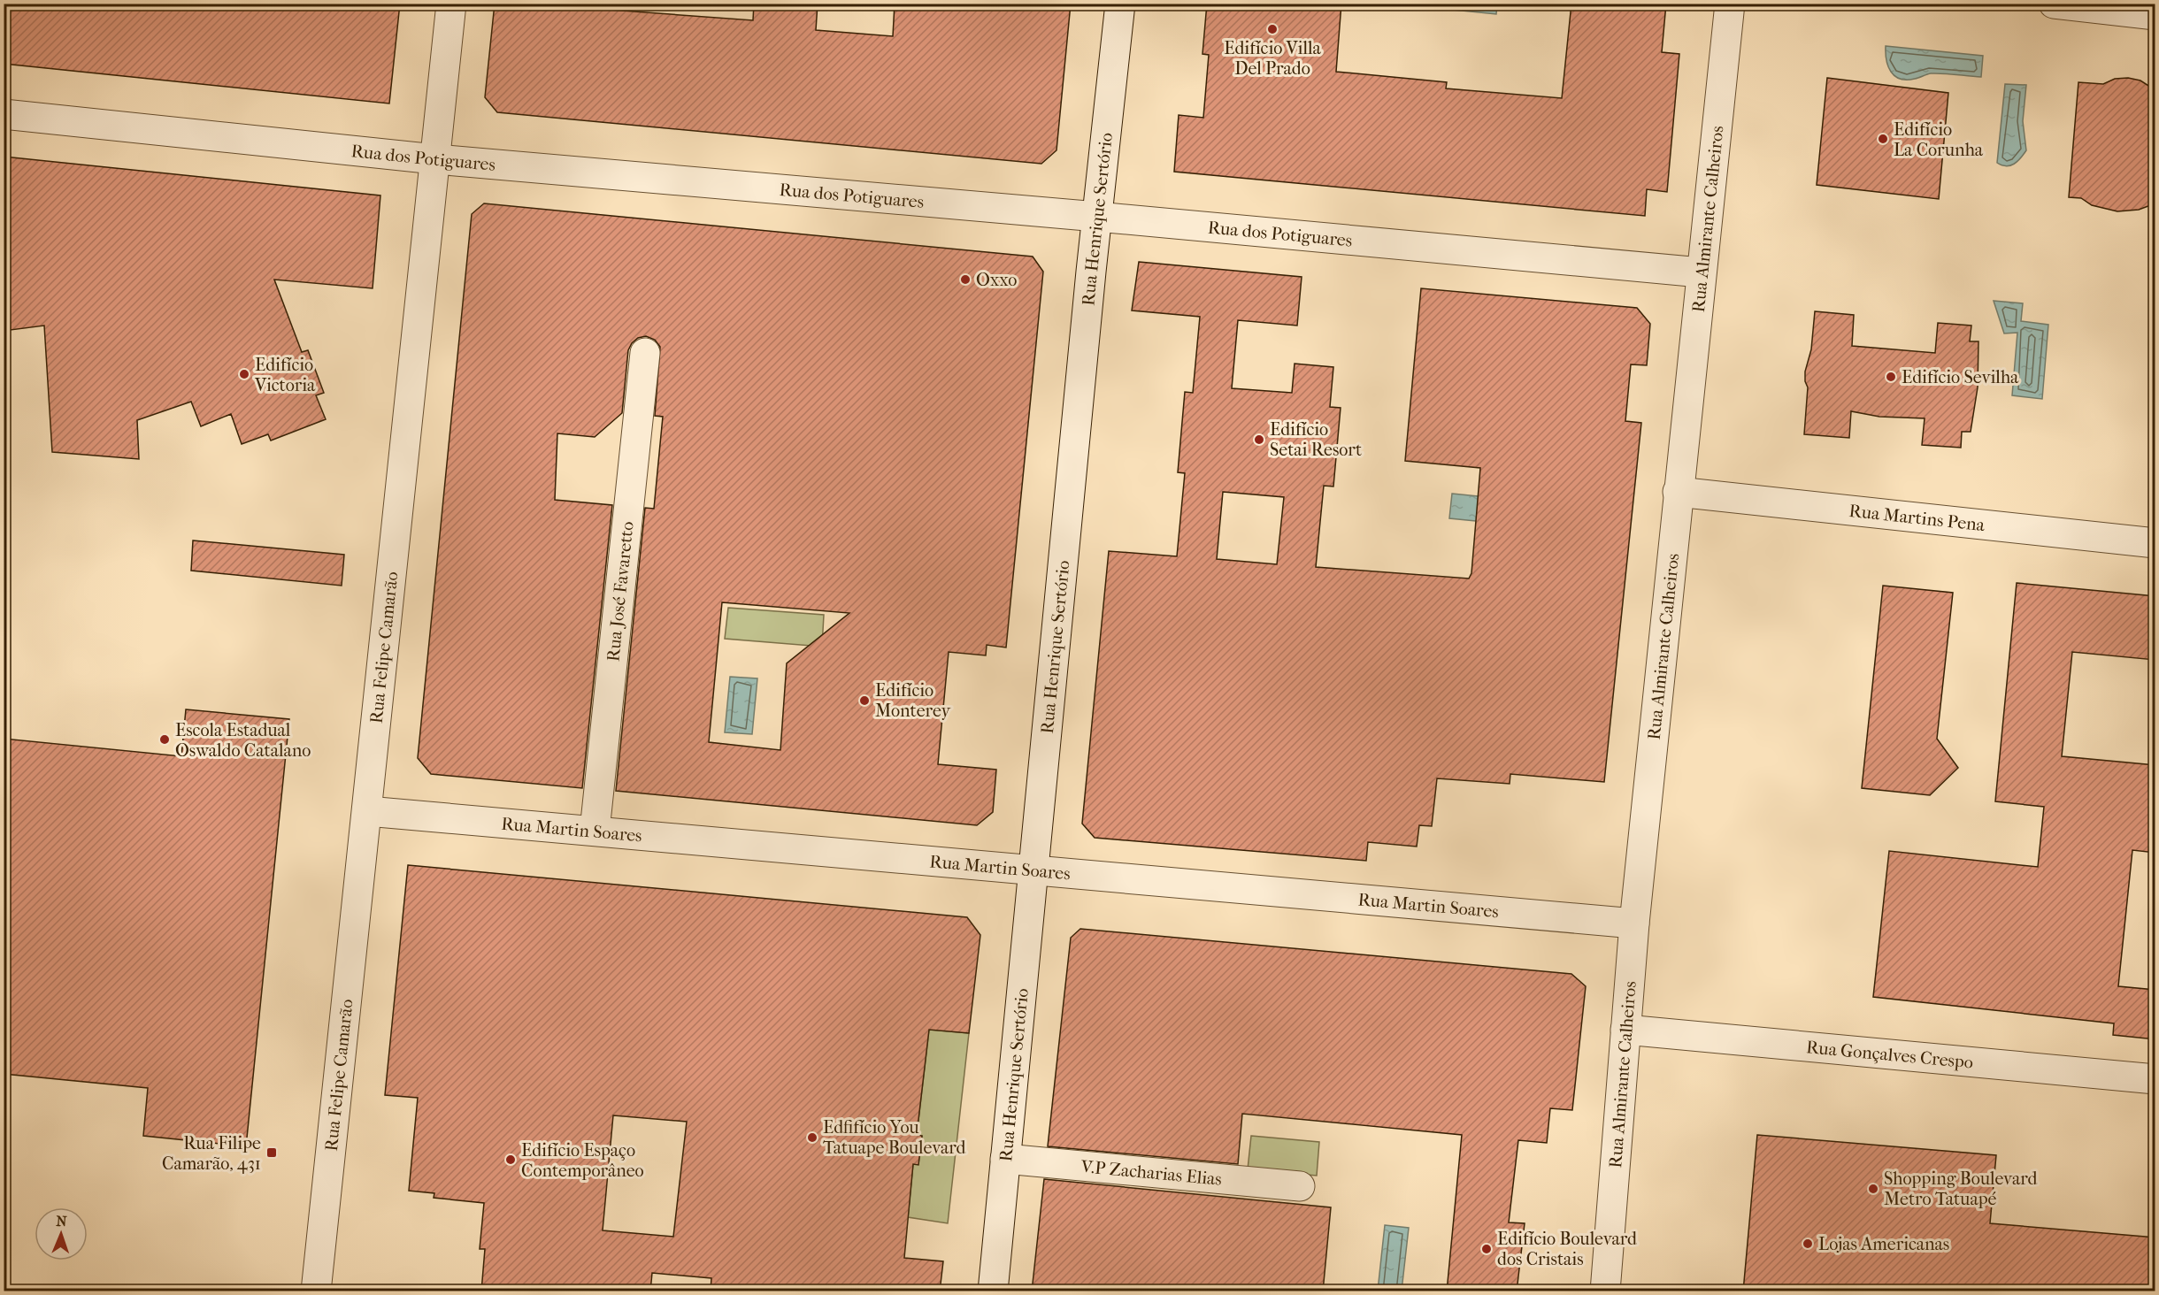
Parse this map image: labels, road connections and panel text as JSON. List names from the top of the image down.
{
  "streets": {
    "street": [
      "Rua dos Potiguares",
      "Rua Henrique Sertório",
      "Rua Almirante Calheiros",
      "Rua Martins Pena",
      "Rua José Favaretto",
      "Rua Felipe Camarão",
      "Rua Martin Soares",
      "Rua Gonçalves Crespo",
      "V.P Zacharias Elias"
    ]
  },
  "crossings": [
    ["Rua dos Potiguares", "Rua Henrique Sertório"],
    ["Rua dos Potiguares", "Rua Almirante Calheiros"],
    ["Rua dos Potiguares", "Rua Felipe Camarão"],
    ["Rua Henrique Sertório", "Rua Martin Soares"],
    ["Rua Henrique Sertório", "V.P Zacharias Elias"],
    ["Rua Almirante Calheiros", "Rua Martins Pena"],
    ["Rua Almirante Calheiros", "Rua Martin Soares"],
    ["Rua Almirante Calheiros", "Rua Gonçalves Crespo"],
    ["Rua José Favaretto", "Rua Martin Soares"],
    ["Rua Felipe Camarão", "Rua Martin Soares"]
  ],
  "places": {
    "other": [
      "Edifício Villa Del Prado",
      "Edifício La Corunha",
      "Oxxo",
      "Edifício Victoria",
      "Edifício Sevilha",
      "Edifício Setai Resort",
      "Edifício Monterey",
      "Escola Estadual Oswaldo Catalano",
      "Edfifício You Tatuape Boulevard",
      "Edifício Espaço Contemporâneo",
      "Shopping Boulevard Metro Tatuapé",
      "Lojas Americanas",
      "Edifício Boulevard dos Cristais"
    ],
    "transit": ["Rua Filipe Camarão, 431"]
  },
  "north": "top"
}
